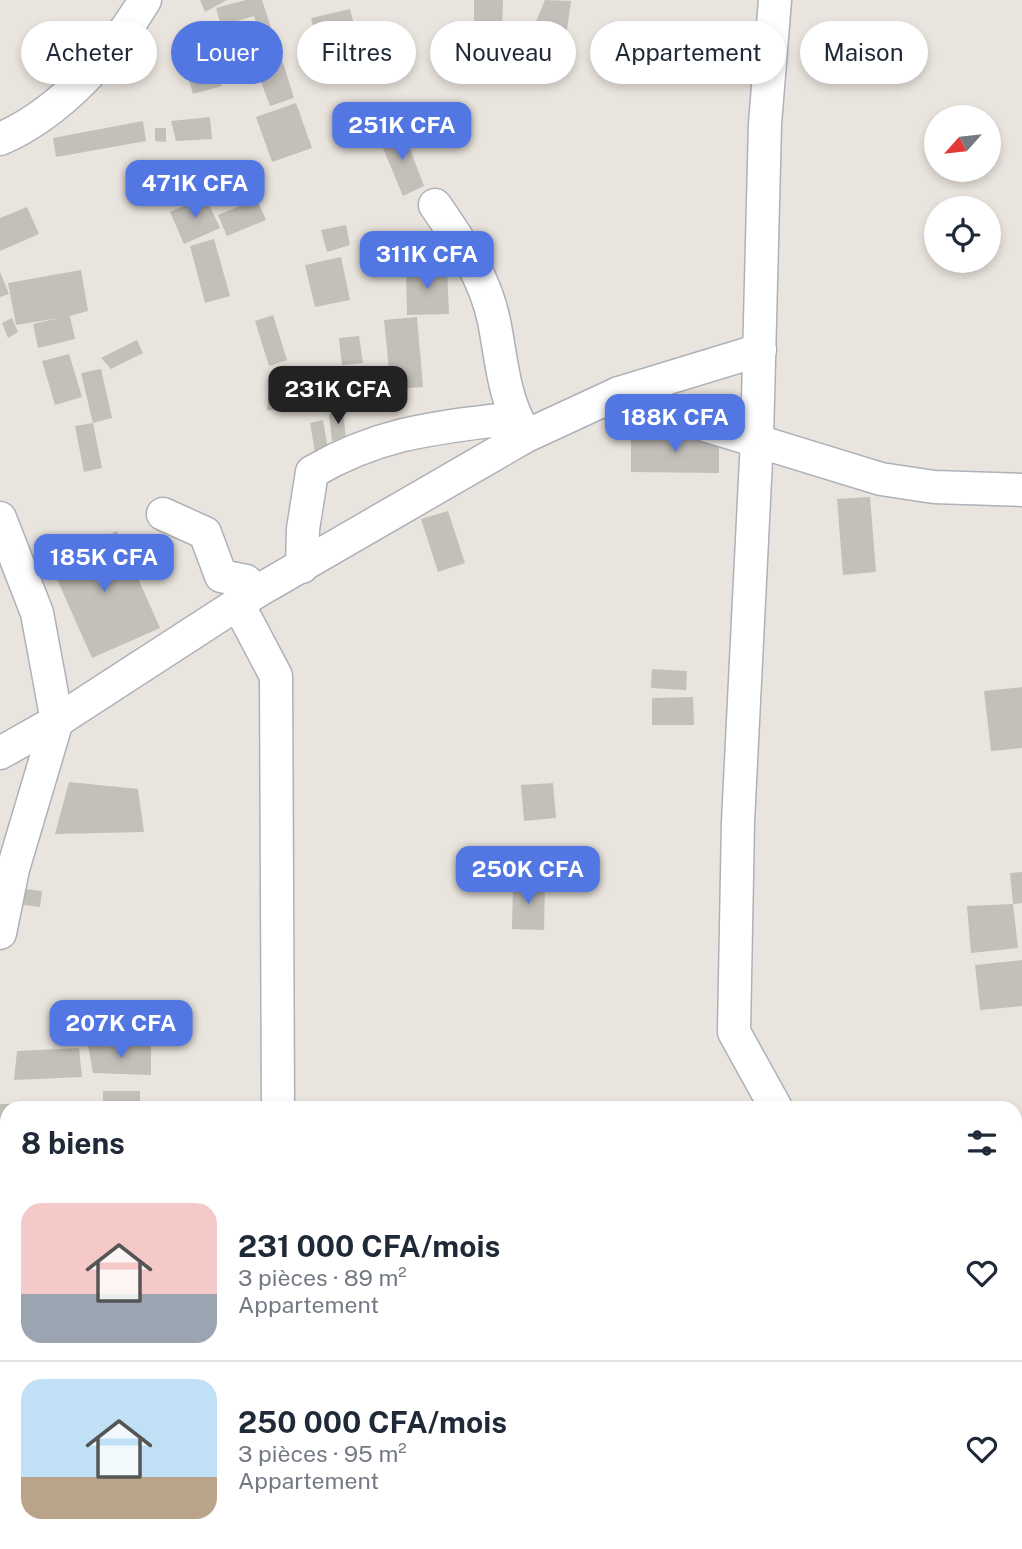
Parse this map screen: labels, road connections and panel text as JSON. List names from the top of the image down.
{
  "north": "bottom left",
  "page": {
    "chip": [
      "Acheter",
      "Louer",
      "Filtres",
      "Nouveau",
      "Appartement",
      "Maison"
    ],
    "price": [
      "251K CFA",
      "471K CFA",
      "311K CFA",
      "231K CFA",
      "188K CFA",
      "185K CFA",
      "250K CFA",
      "207K CFA"
    ],
    "heading": "8 biens",
    "list": [
      {
        "name": "231 000 CFA/mois",
        "note": "3 pièces · 89 m² · Appartement"
      },
      {
        "name": "250 000 CFA/mois",
        "note": "3 pièces · 95 m² · Appartement"
      }
    ]
  }
}
